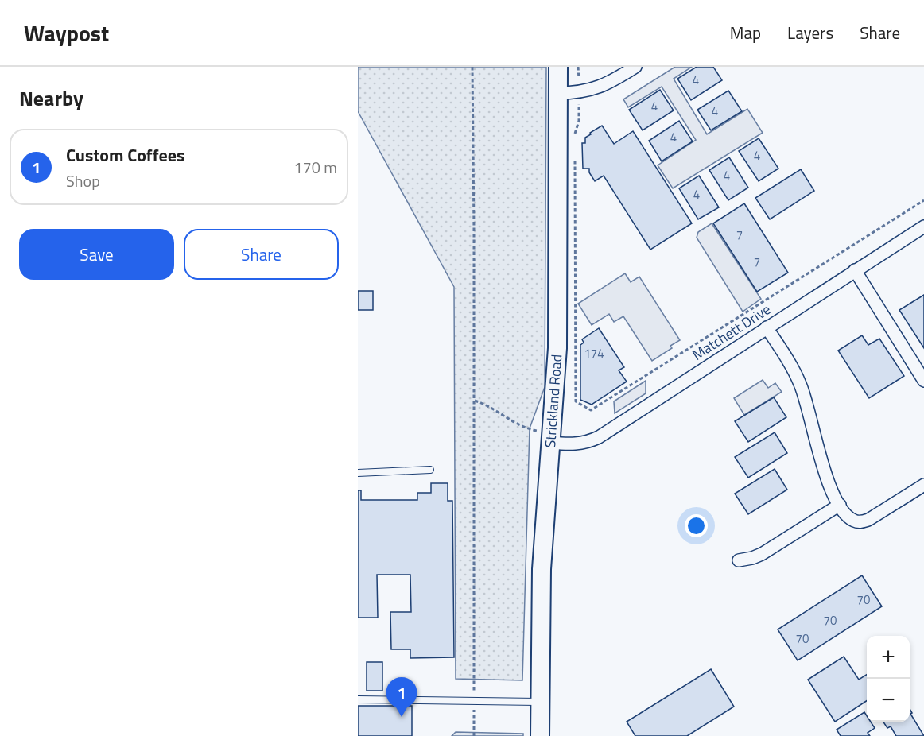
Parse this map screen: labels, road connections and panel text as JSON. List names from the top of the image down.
{
  "streets": {
    "street": ["Matchett Drive", "Strickland Road"]
  },
  "crossings": [
    ["Matchett Drive", "Strickland Road"]
  ],
  "house_numbers": [
    "4",
    "4",
    "4",
    "4",
    "4",
    "4",
    "4",
    "7",
    "7",
    "174",
    "70",
    "70",
    "70"
  ],
  "page": {
    "header": "Waypost",
    "nav": ["Map", "Layers", "Share"],
    "heading": "Nearby",
    "list": [
      {
        "mark": "1",
        "name": "Custom Coffees",
        "note": "Shop",
        "value": "170 m"
      }
    ],
    "buttons": ["Save", "Share"],
    "map_buttons": ["+", "−"],
    "pins": "1"
  }
}
